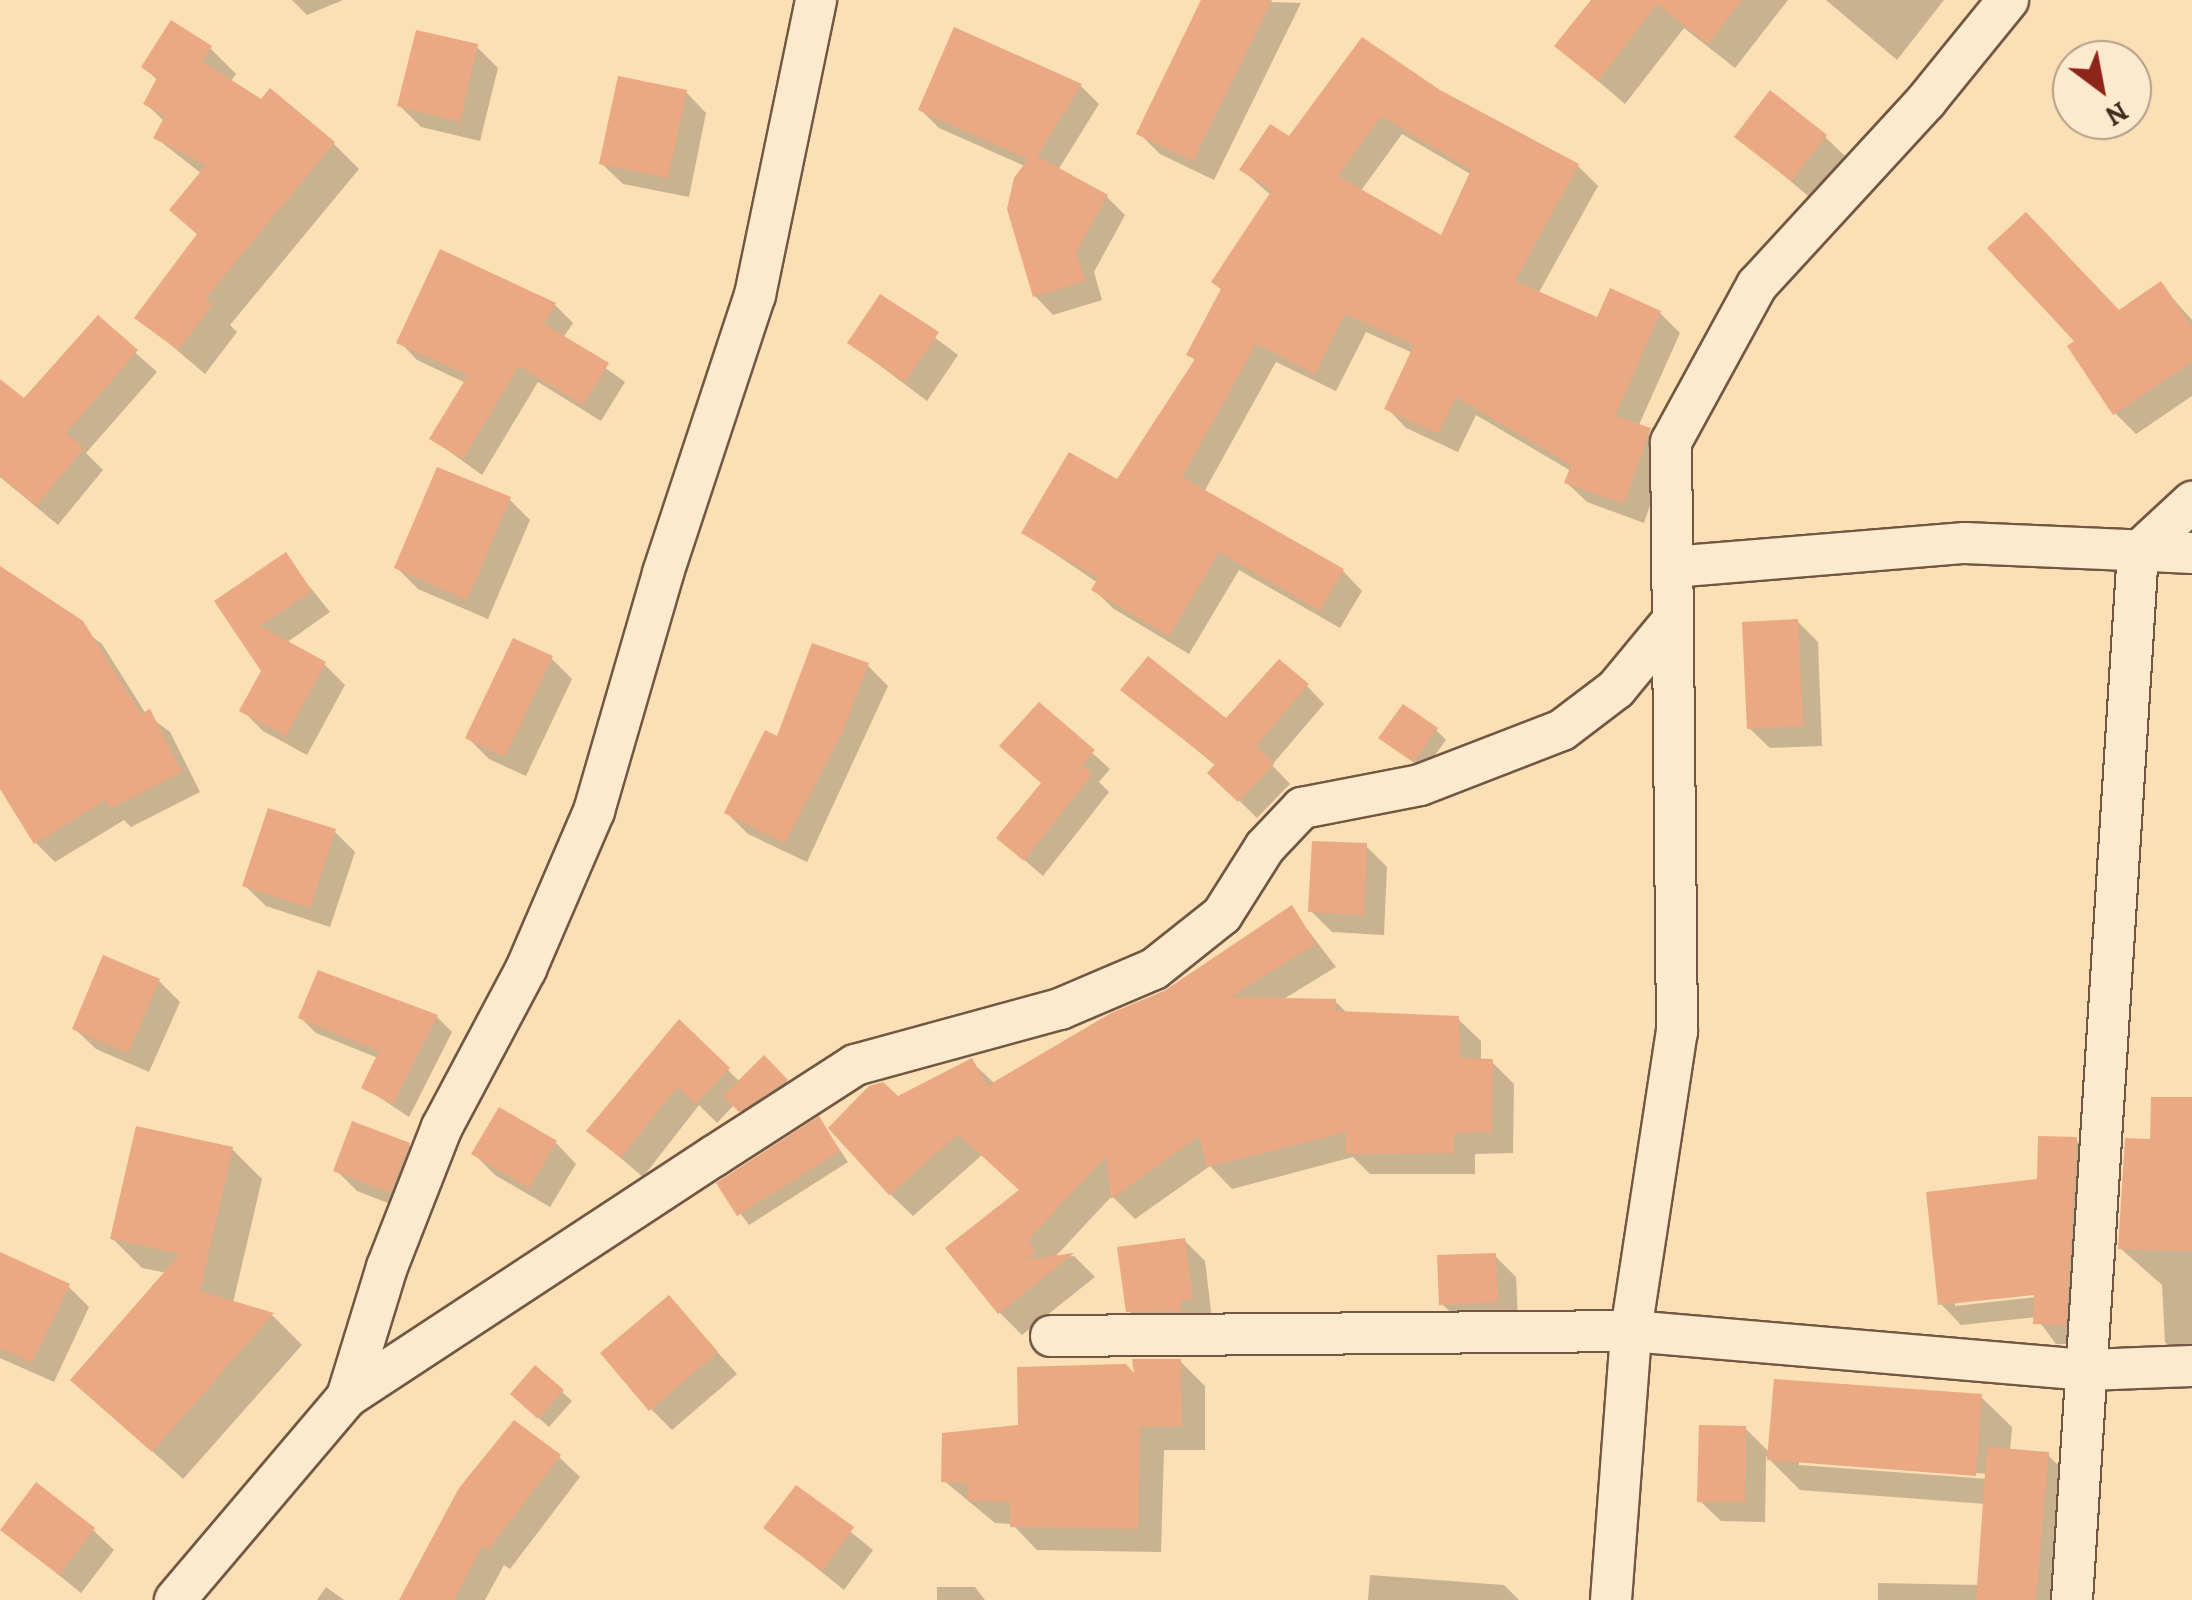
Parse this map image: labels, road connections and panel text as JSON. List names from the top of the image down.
{
  "north": "bottom right"
}
